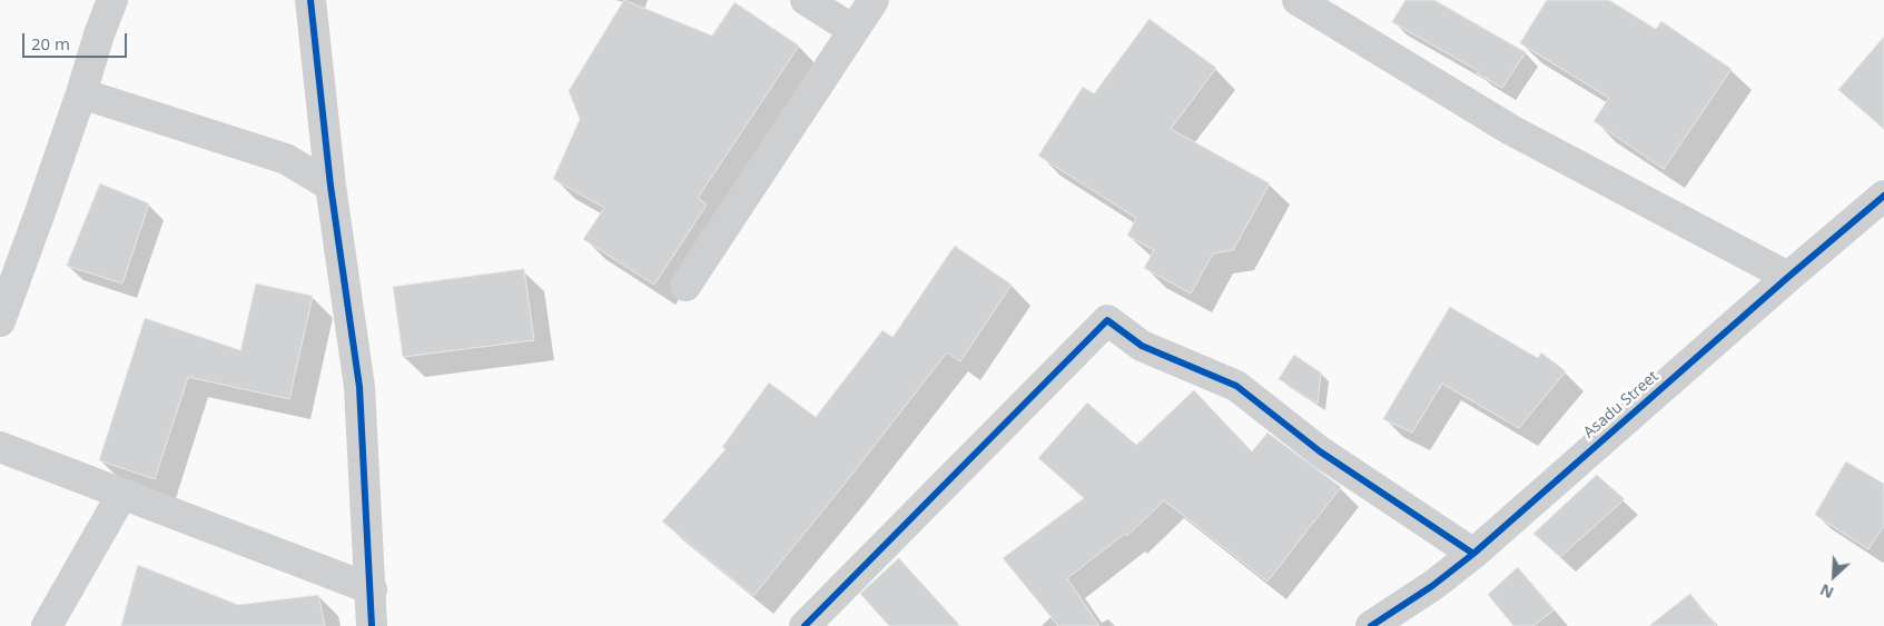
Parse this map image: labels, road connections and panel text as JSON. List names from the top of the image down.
{
  "streets": {
    "street": ["Asadu Street"]
  },
  "scale_bar": "20 m",
  "north": "bottom left"
}
